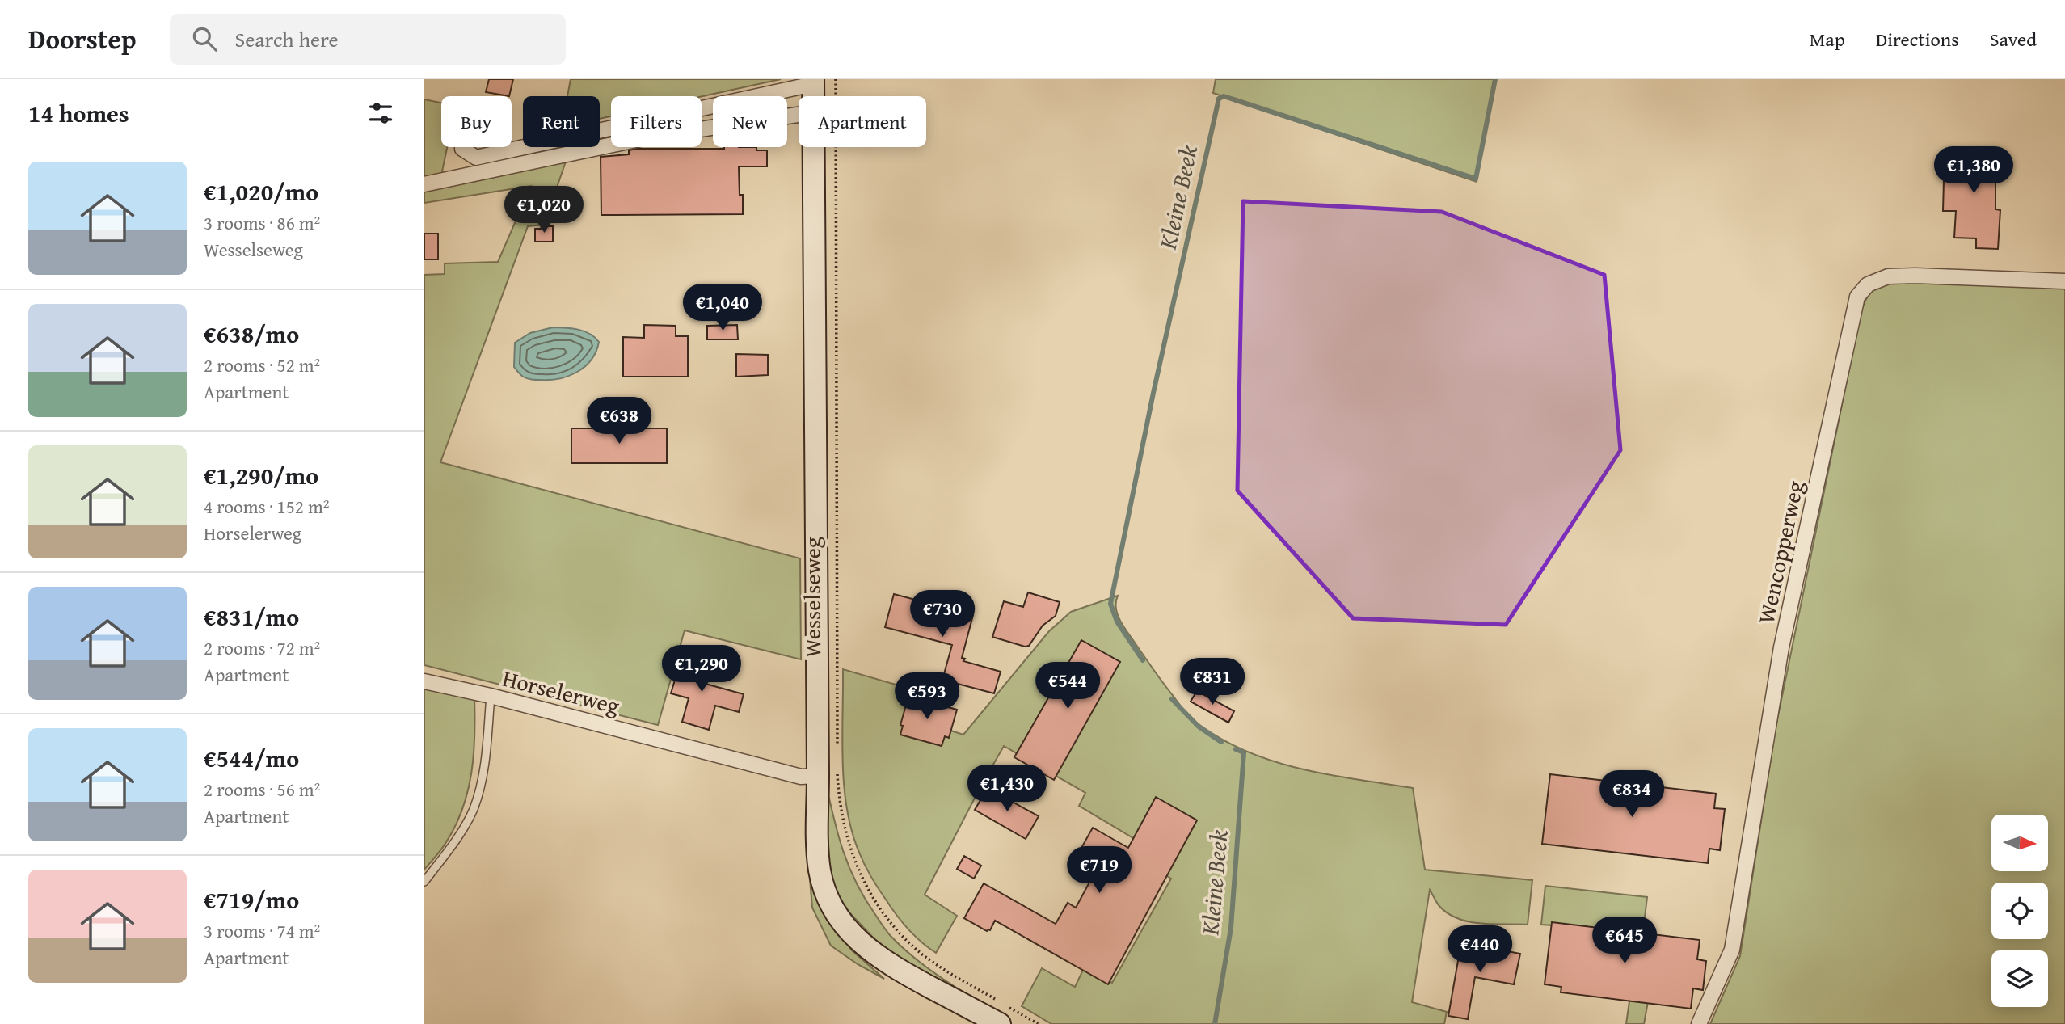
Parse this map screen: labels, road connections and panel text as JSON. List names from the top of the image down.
{
  "streets": {
    "main road": ["Wesselseweg"],
    "street": ["Wencopperweg", "Horselerweg"]
  },
  "crossings": [
    ["Wesselseweg", "Horselerweg"]
  ],
  "water": ["Kleine Beek"],
  "north": "right",
  "page": {
    "header": "Doorstep",
    "search": "Search here",
    "nav": ["Map", "Directions", "Saved"],
    "heading": "14 homes",
    "chip": [
      "Buy",
      "Rent",
      "Filters",
      "New",
      "Apartment"
    ],
    "price": [
      "€1,380",
      "€1,020",
      "€1,040",
      "€638",
      "€730",
      "€1,290",
      "€831",
      "€544",
      "€593",
      "€1,430",
      "€834",
      "€719",
      "€645",
      "€440"
    ],
    "list": [
      {
        "name": "€1,020/mo",
        "note": "3 rooms · 86 m² · Wesselseweg"
      },
      {
        "name": "€638/mo",
        "note": "2 rooms · 52 m² · Apartment"
      },
      {
        "name": "€1,290/mo",
        "note": "4 rooms · 152 m² · Horselerweg"
      },
      {
        "name": "€831/mo",
        "note": "2 rooms · 72 m² · Apartment"
      },
      {
        "name": "€544/mo",
        "note": "2 rooms · 56 m² · Apartment"
      },
      {
        "name": "€719/mo",
        "note": "3 rooms · 74 m² · Apartment"
      }
    ]
  }
}
